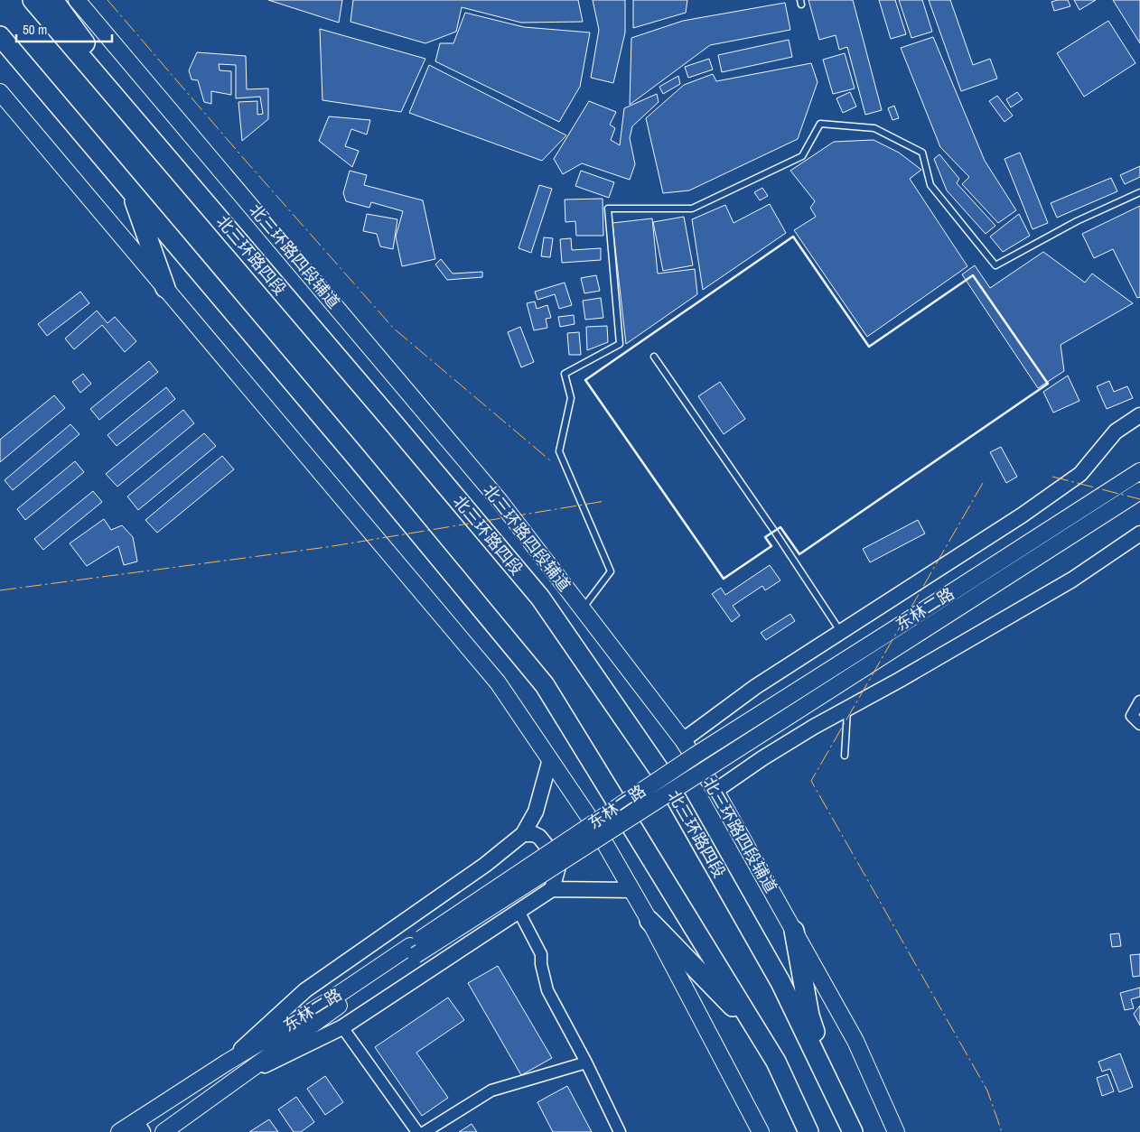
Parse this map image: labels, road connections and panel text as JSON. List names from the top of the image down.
{
  "streets": {
    "highway": ["北三环路四段"],
    "main road": ["北三环路四段辅道", "东林二路"]
  },
  "scale_bar": "50 m"
}
